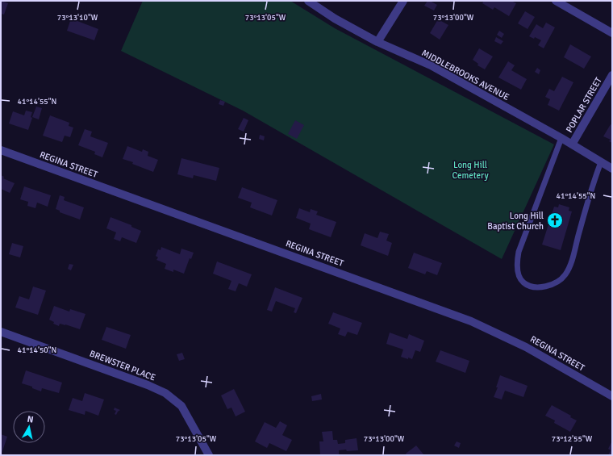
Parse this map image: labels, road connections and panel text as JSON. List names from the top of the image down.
{
  "streets": {
    "street": [
      "MIDDLEBROOKS AVENUE",
      "POPLAR STREET",
      "REGINA STREET",
      "BREWSTER PLACE"
    ]
  },
  "crossings": [
    ["MIDDLEBROOKS AVENUE", "POPLAR STREET"]
  ],
  "parks": ["Long Hill Cemetery"],
  "places": {
    "church": ["Long Hill Baptist Church"]
  },
  "north": "top",
  "coordinates": [
    "73°13'10\"W",
    "73°13'05\"W",
    "73°13'00\"W",
    "41°14'55\"N",
    "41°14'50\"N",
    "73°12'55\"W"
  ]
}
